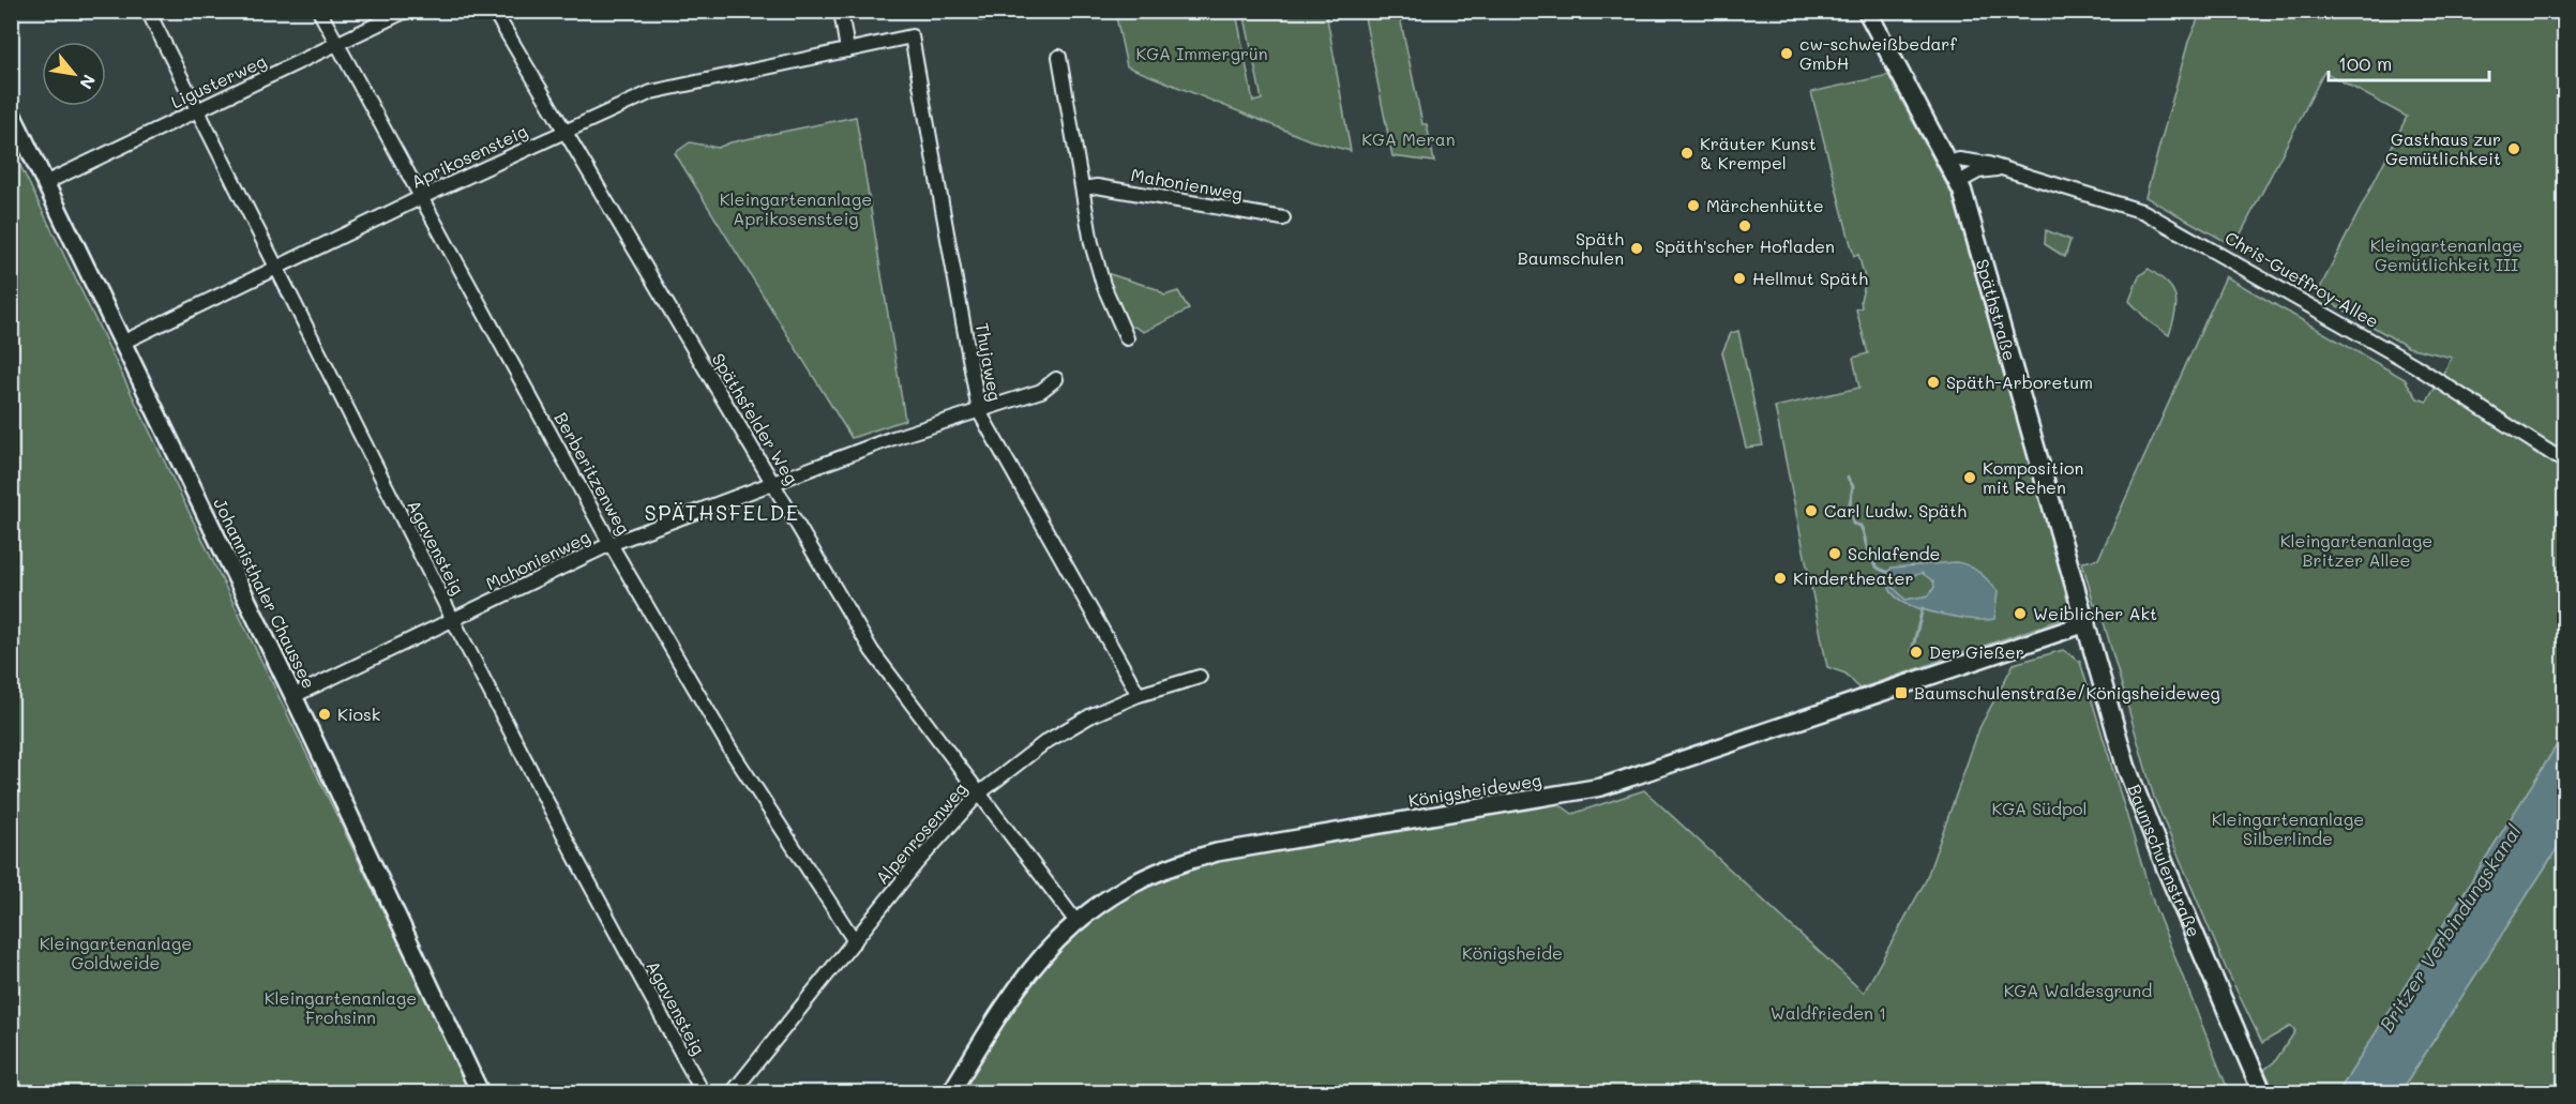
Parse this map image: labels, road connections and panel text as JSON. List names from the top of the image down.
{
  "streets": {
    "main road": ["Späthstraße", "Baumschulenstraße"],
    "street": [
      "Ligusterweg",
      "Aprikosensteig",
      "Mahonienweg",
      "Chris-Gueffroy-Allee",
      "Thujaweg",
      "Späthsfelder Weg",
      "Berberitzenweg",
      "Agavensteig",
      "Johannisthaler Chaussee",
      "Königsheideweg",
      "Alpenrosenweg"
    ]
  },
  "crossings": [
    ["Ligusterweg", "Berberitzenweg"],
    ["Ligusterweg", "Agavensteig"],
    ["Ligusterweg", "Johannisthaler Chaussee"],
    ["Aprikosensteig", "Thujaweg"],
    ["Aprikosensteig", "Späthsfelder Weg"],
    ["Aprikosensteig", "Berberitzenweg"],
    ["Aprikosensteig", "Agavensteig"],
    ["Aprikosensteig", "Johannisthaler Chaussee"],
    ["Mahonienweg", "Thujaweg"],
    ["Mahonienweg", "Späthsfelder Weg"],
    ["Mahonienweg", "Berberitzenweg"],
    ["Mahonienweg", "Agavensteig"],
    ["Mahonienweg", "Johannisthaler Chaussee"],
    ["Chris-Gueffroy-Allee", "Späthstraße"],
    ["Späthstraße", "Königsheideweg"],
    ["Späthstraße", "Baumschulenstraße"],
    ["Thujaweg", "Alpenrosenweg"],
    ["Späthsfelder Weg", "Königsheideweg"],
    ["Späthsfelder Weg", "Alpenrosenweg"],
    ["Berberitzenweg", "Alpenrosenweg"],
    ["Königsheideweg", "Baumschulenstraße"]
  ],
  "districts": ["SPÄTHSFELDE"],
  "water": ["Britzer Verbindungskanal"],
  "parks": [
    "KGA Immergrün",
    "KGA Meran",
    "Kleingartenanlage Aprikosensteig",
    "Kleingartenanlage Gemütlichkeit III",
    "Kleingartenanlage Britzer Allee",
    "KGA Südpol",
    "Kleingartenanlage Silberlinde",
    "Kleingartenanlage Goldweide",
    "Königsheide",
    "KGA Waldesgrund",
    "Kleingartenanlage Frohsinn",
    "Waldfrieden 1"
  ],
  "places": {
    "other": [
      "cw-schweißbedarf GmbH",
      "Gasthaus zur Gemütlichkeit",
      "Kräuter Kunst & Krempel",
      "Märchenhütte",
      "Späth'scher Hofladen",
      "Späth Baumschulen",
      "Hellmut Späth",
      "Späth-Arboretum",
      "Komposition mit Rehen",
      "Carl Ludw. Späth",
      "Schlafende",
      "Kindertheater",
      "Weiblicher Akt",
      "Der Gießer",
      "Kiosk"
    ],
    "transit": ["Baumschulenstraße/Königsheideweg"]
  },
  "scale_bar": "100 m",
  "north": "bottom right"
}
